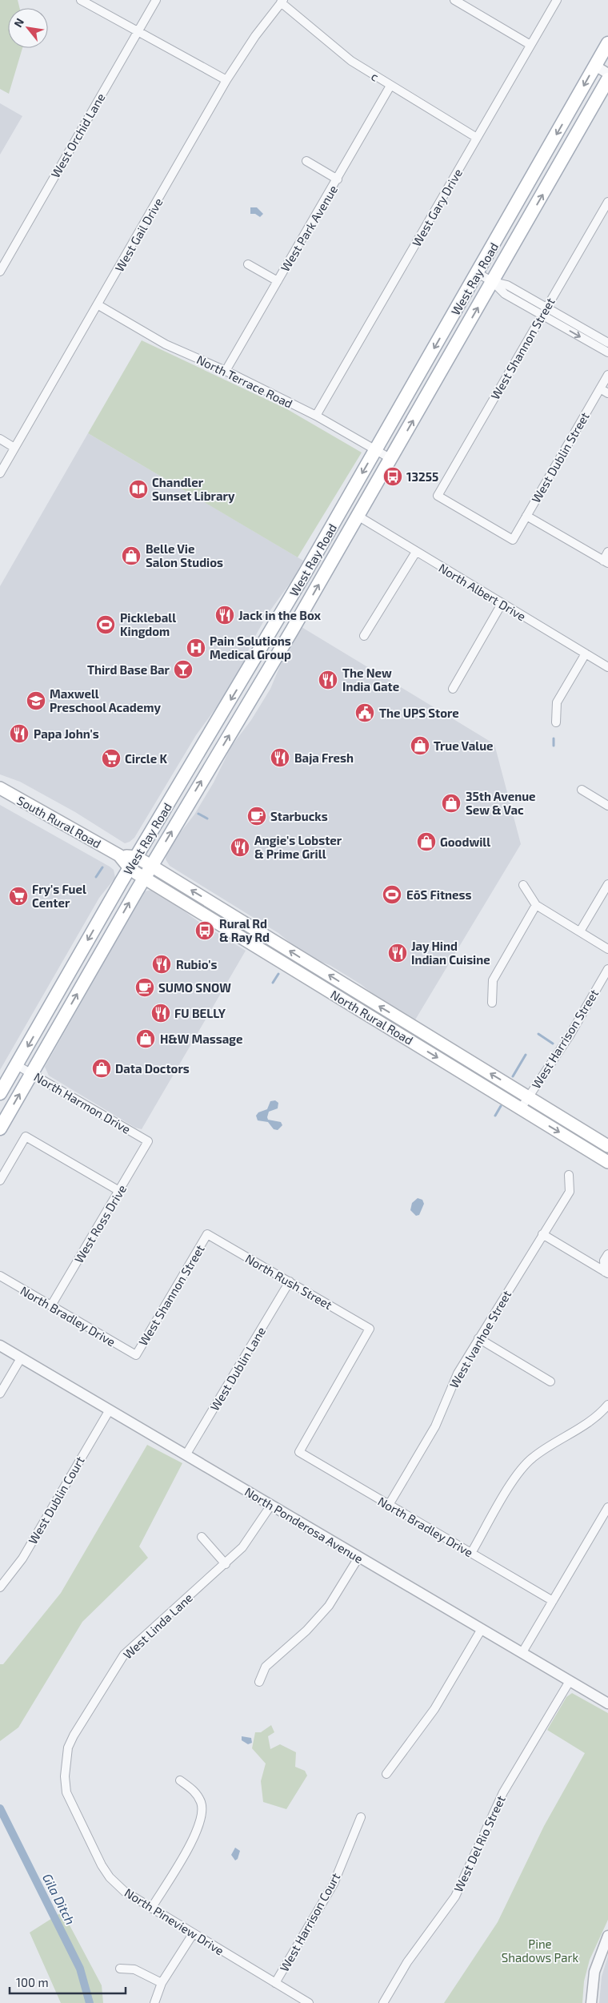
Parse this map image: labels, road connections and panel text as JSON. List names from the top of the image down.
{
  "streets": {
    "main road": ["West Ray Road", "South Rural Road", "North Rural Road"],
    "street": [
      "c",
      "West Orchid Lane",
      "West Gary Drive",
      "West Park Avenue",
      "West Gail Drive",
      "West Shannon Street",
      "North Terrace Road",
      "West Dublin Street",
      "North Albert Drive",
      "West Harrison Street",
      "North Harmon Drive",
      "West Ross Drive",
      "North Rush Street",
      "North Bradley Drive",
      "West Ivanhoe Street",
      "West Dublin Lane",
      "West Dublin Court",
      "North Ponderosa Avenue",
      "West Linda Lane",
      "West Del Rio Street",
      "North Pineview Drive",
      "West Harrison Court"
    ]
  },
  "crossings": [
    ["c", "West Gary Drive"],
    ["c", "West Park Avenue"],
    ["c", "West Gail Drive"],
    ["West Gary Drive", "North Terrace Road"],
    ["West Park Avenue", "North Terrace Road"],
    ["West Gail Drive", "North Terrace Road"],
    ["West Ray Road", "North Terrace Road"],
    ["West Ray Road", "North Albert Drive"],
    ["West Ray Road", "South Rural Road"],
    ["West Ray Road", "North Rural Road"],
    ["West Ray Road", "North Harmon Drive"],
    ["West Shannon Street", "West Dublin Street"],
    ["West Shannon Street", "North Rush Street"],
    ["West Shannon Street", "North Bradley Drive"],
    ["South Rural Road", "North Rural Road"],
    ["North Rural Road", "West Harrison Street"],
    ["North Harmon Drive", "West Ross Drive"],
    ["West Ross Drive", "North Bradley Drive"],
    ["North Rush Street", "North Bradley Drive"],
    ["North Rush Street", "West Dublin Lane"],
    ["North Bradley Drive", "West Ivanhoe Street"],
    ["West Dublin Lane", "North Ponderosa Avenue"],
    ["West Dublin Court", "North Ponderosa Avenue"],
    ["North Ponderosa Avenue", "West Linda Lane"],
    ["North Ponderosa Avenue", "West Del Rio Street"],
    ["West Linda Lane", "North Pineview Drive"],
    ["North Pineview Drive", "West Harrison Court"]
  ],
  "water": ["Gila Ditch"],
  "parks": ["Pine Shadows Park"],
  "places": {
    "bus stop": ["13255", "Rural Rd & Ray Rd"],
    "library": ["Chandler Sunset Library"],
    "shop": [
      "Belle Vie Salon Studios",
      "True Value",
      "35th Avenue Sew & Vac",
      "Goodwill",
      "H&W Massage",
      "Data Doctors"
    ],
    "restaurant": [
      "Jack in the Box",
      "The New India Gate",
      "Papa John's",
      "Baja Fresh",
      "Angie's Lobster & Prime Grill",
      "Jay Hind Indian Cuisine",
      "Rubio's",
      "FU BELLY"
    ],
    "sports": ["Pickleball Kingdom", "EōS Fitness"],
    "hospital": ["Pain Solutions Medical Group"],
    "bar": ["Third Base Bar"],
    "school or university": ["Maxwell Preschool Academy"],
    "public building": ["The UPS Store"],
    "supermarket": ["Circle K", "Fry's Fuel Center"],
    "cafe": ["Starbucks", "SUMO SNOW"]
  },
  "scale_bar": "100 m",
  "north": "top left"
}
